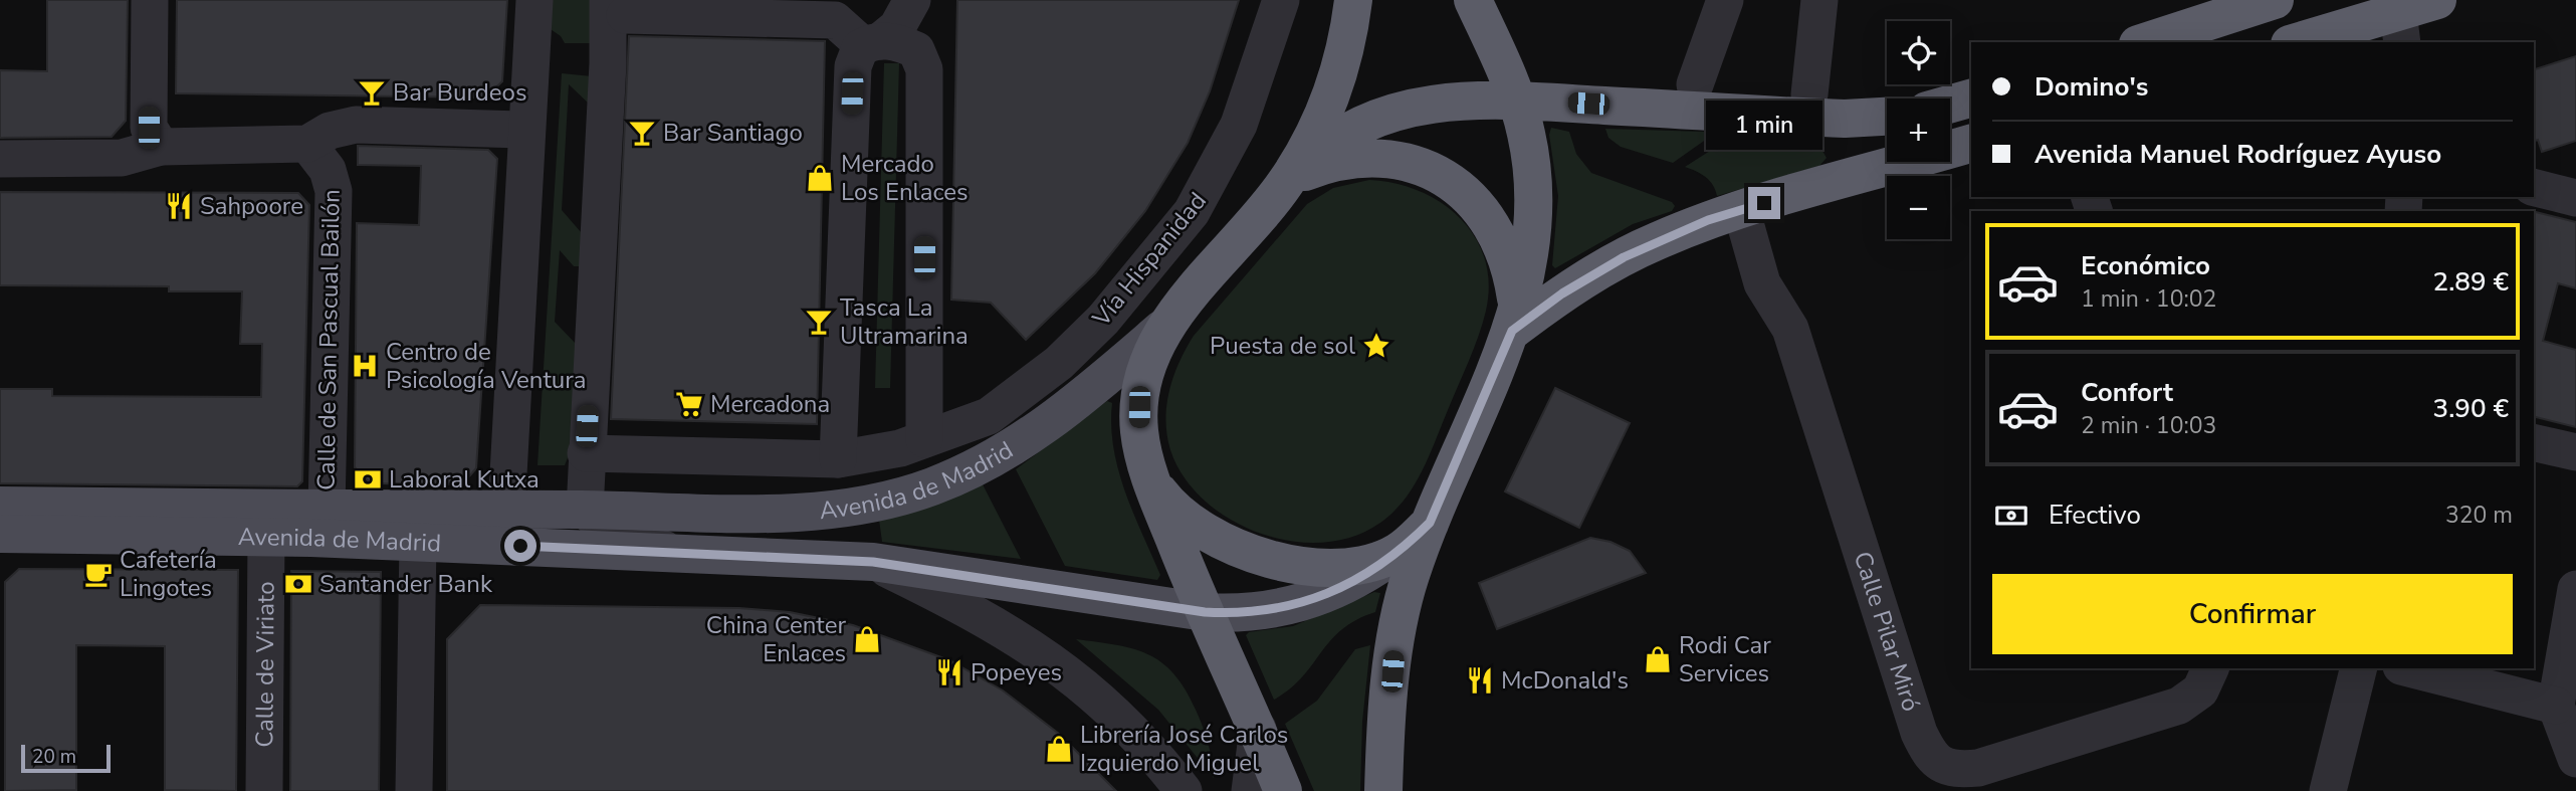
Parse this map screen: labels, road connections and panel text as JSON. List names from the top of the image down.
{
  "streets": {
    "main road": ["Avenida de Madrid"],
    "street": [
      "Vía Hispanidad",
      "Calle de San Pascual Bailón",
      "Calle Pilar Miró",
      "Calle de Viriato"
    ]
  },
  "crossings": [
    ["Vía Hispanidad", "Avenida de Madrid"],
    ["Calle de San Pascual Bailón", "Avenida de Madrid"],
    ["Avenida de Madrid", "Calle de Viriato"]
  ],
  "places": {
    "bar": ["Bar Burdeos", "Bar Santiago", "Tasca La Ultramarina"],
    "shop": [
      "Mercado Los Enlaces",
      "China Center Enlaces",
      "Rodi Car Services",
      "Librería José Carlos Izquierdo Miguel"
    ],
    "restaurant": ["Sahpoore", "Popeyes", "McDonald's"],
    "place": ["Puesta de sol"],
    "hospital": ["Centro de Psicología Ventura"],
    "supermarket": ["Mercadona"],
    "bank": ["Laboral Kutxa", "Santander Bank"],
    "cafe": ["Cafetería Lingotes"]
  },
  "scale_bar": "20 m",
  "page": {
    "map_buttons": ["+", "−"],
    "banner": ["Domino's", "Avenida Manuel Rodríguez Ayuso"],
    "bubble": "1 min",
    "list": [
      {
        "name": "Económico",
        "note": "1 min · 10:02",
        "value": "2.89 €"
      },
      {
        "name": "Confort",
        "note": "2 min · 10:03",
        "value": "3.90 €"
      }
    ],
    "pay": ["Efectivo", "320 m"],
    "buttons": "Confirmar",
    "scale": "20 m"
  }
}
